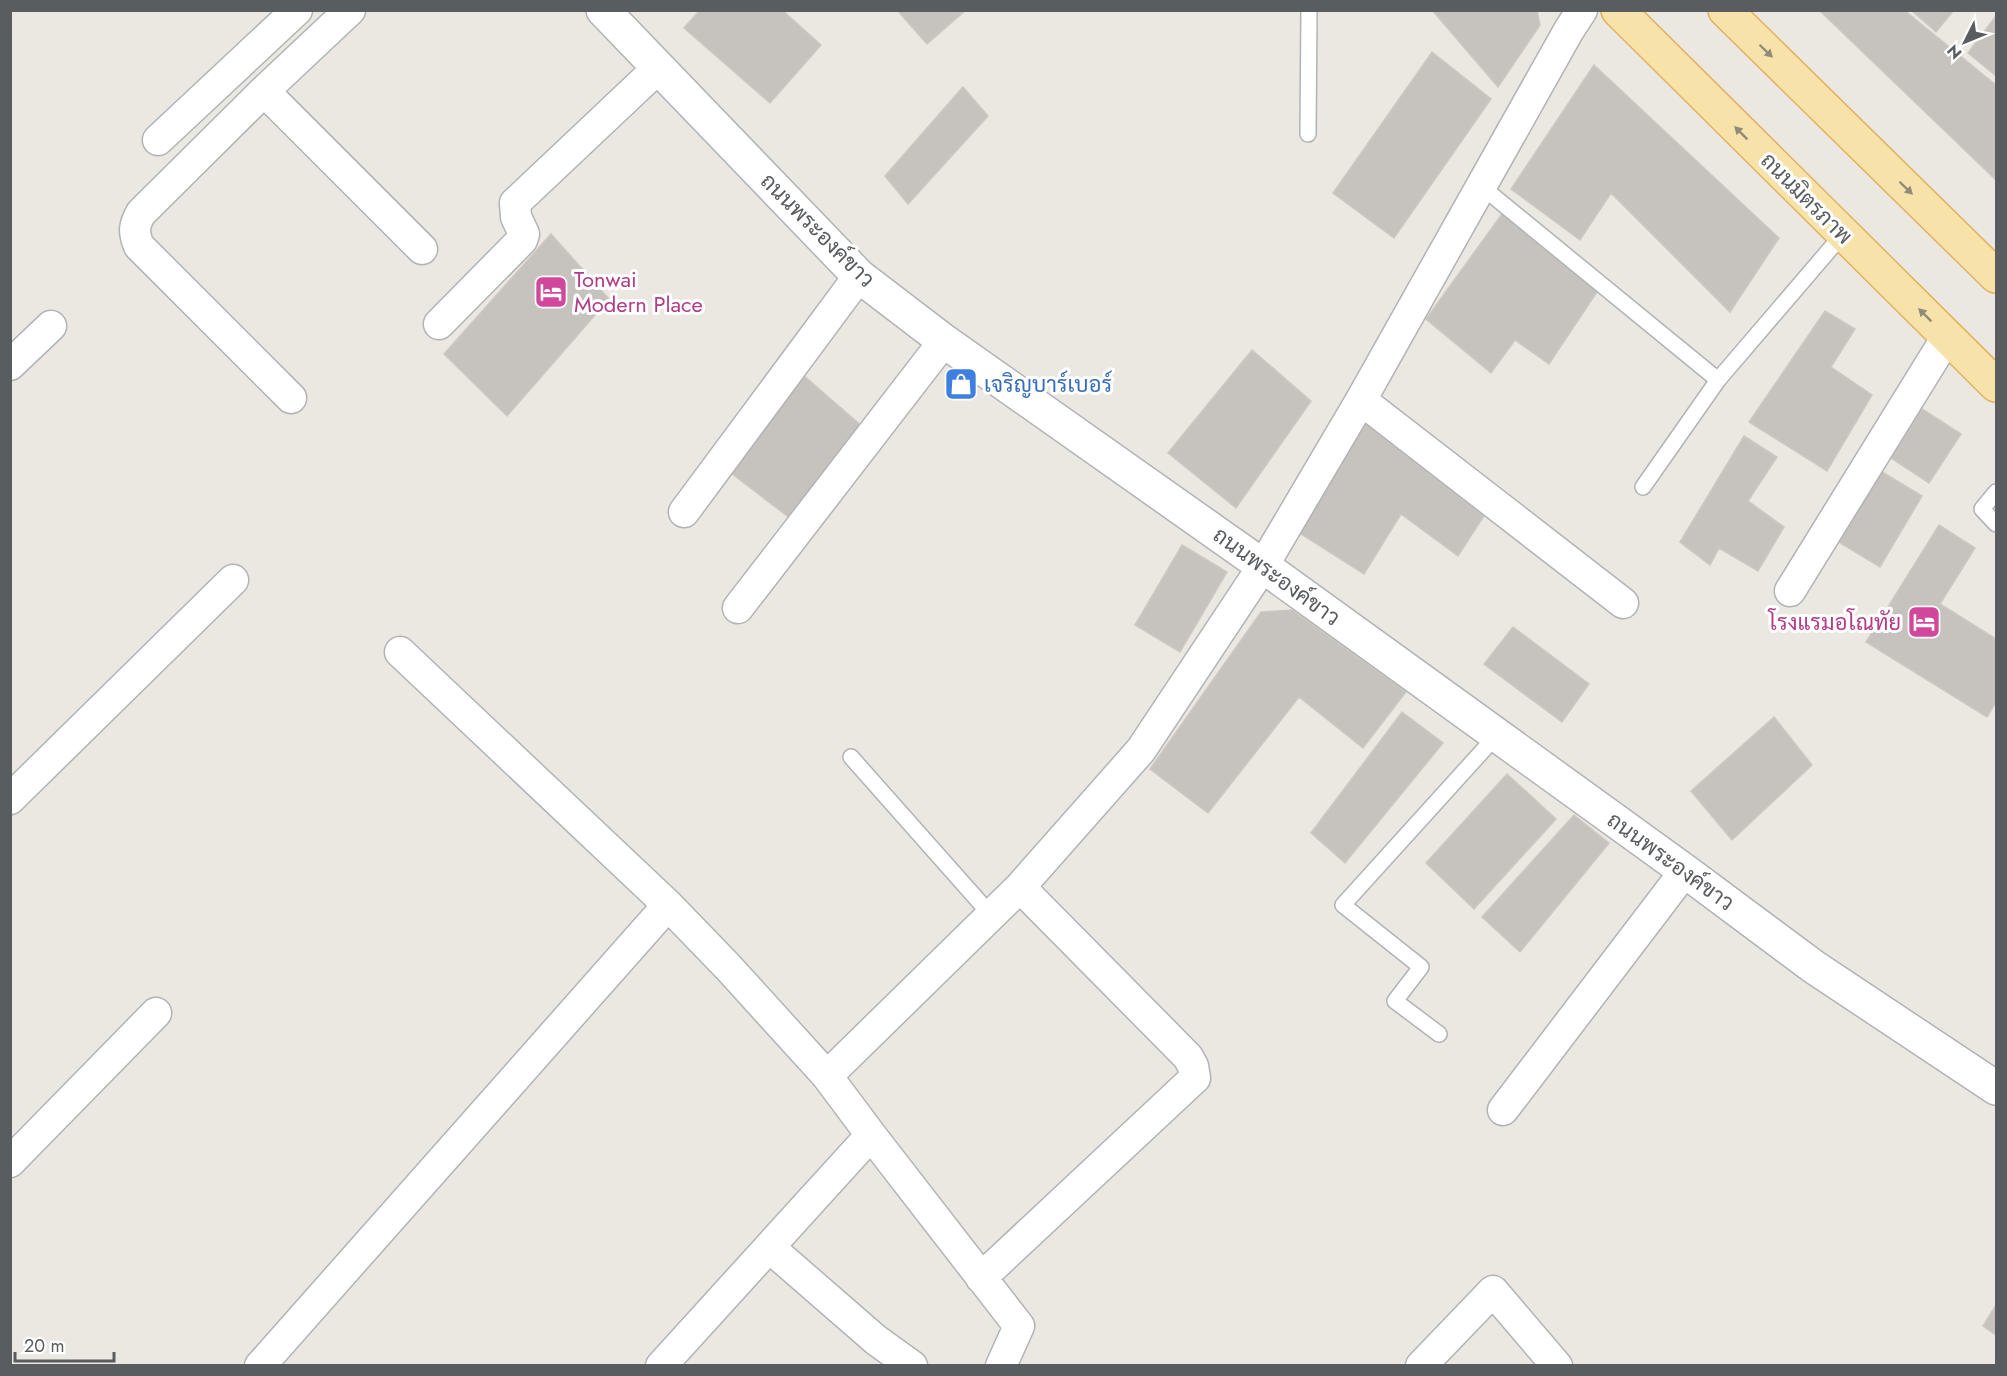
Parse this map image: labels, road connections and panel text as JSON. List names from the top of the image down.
{
  "streets": {
    "main road": ["ถนนมิตรภาพ"],
    "street": ["ถนนพระองค์ขาว"]
  },
  "places": {
    "hotel": ["Tonwai Modern Place", "โรงแรมอโณทัย"],
    "shop": ["เจริญบาร์เบอร์"]
  },
  "scale_bar": "20 m",
  "north": "bottom left"
}
